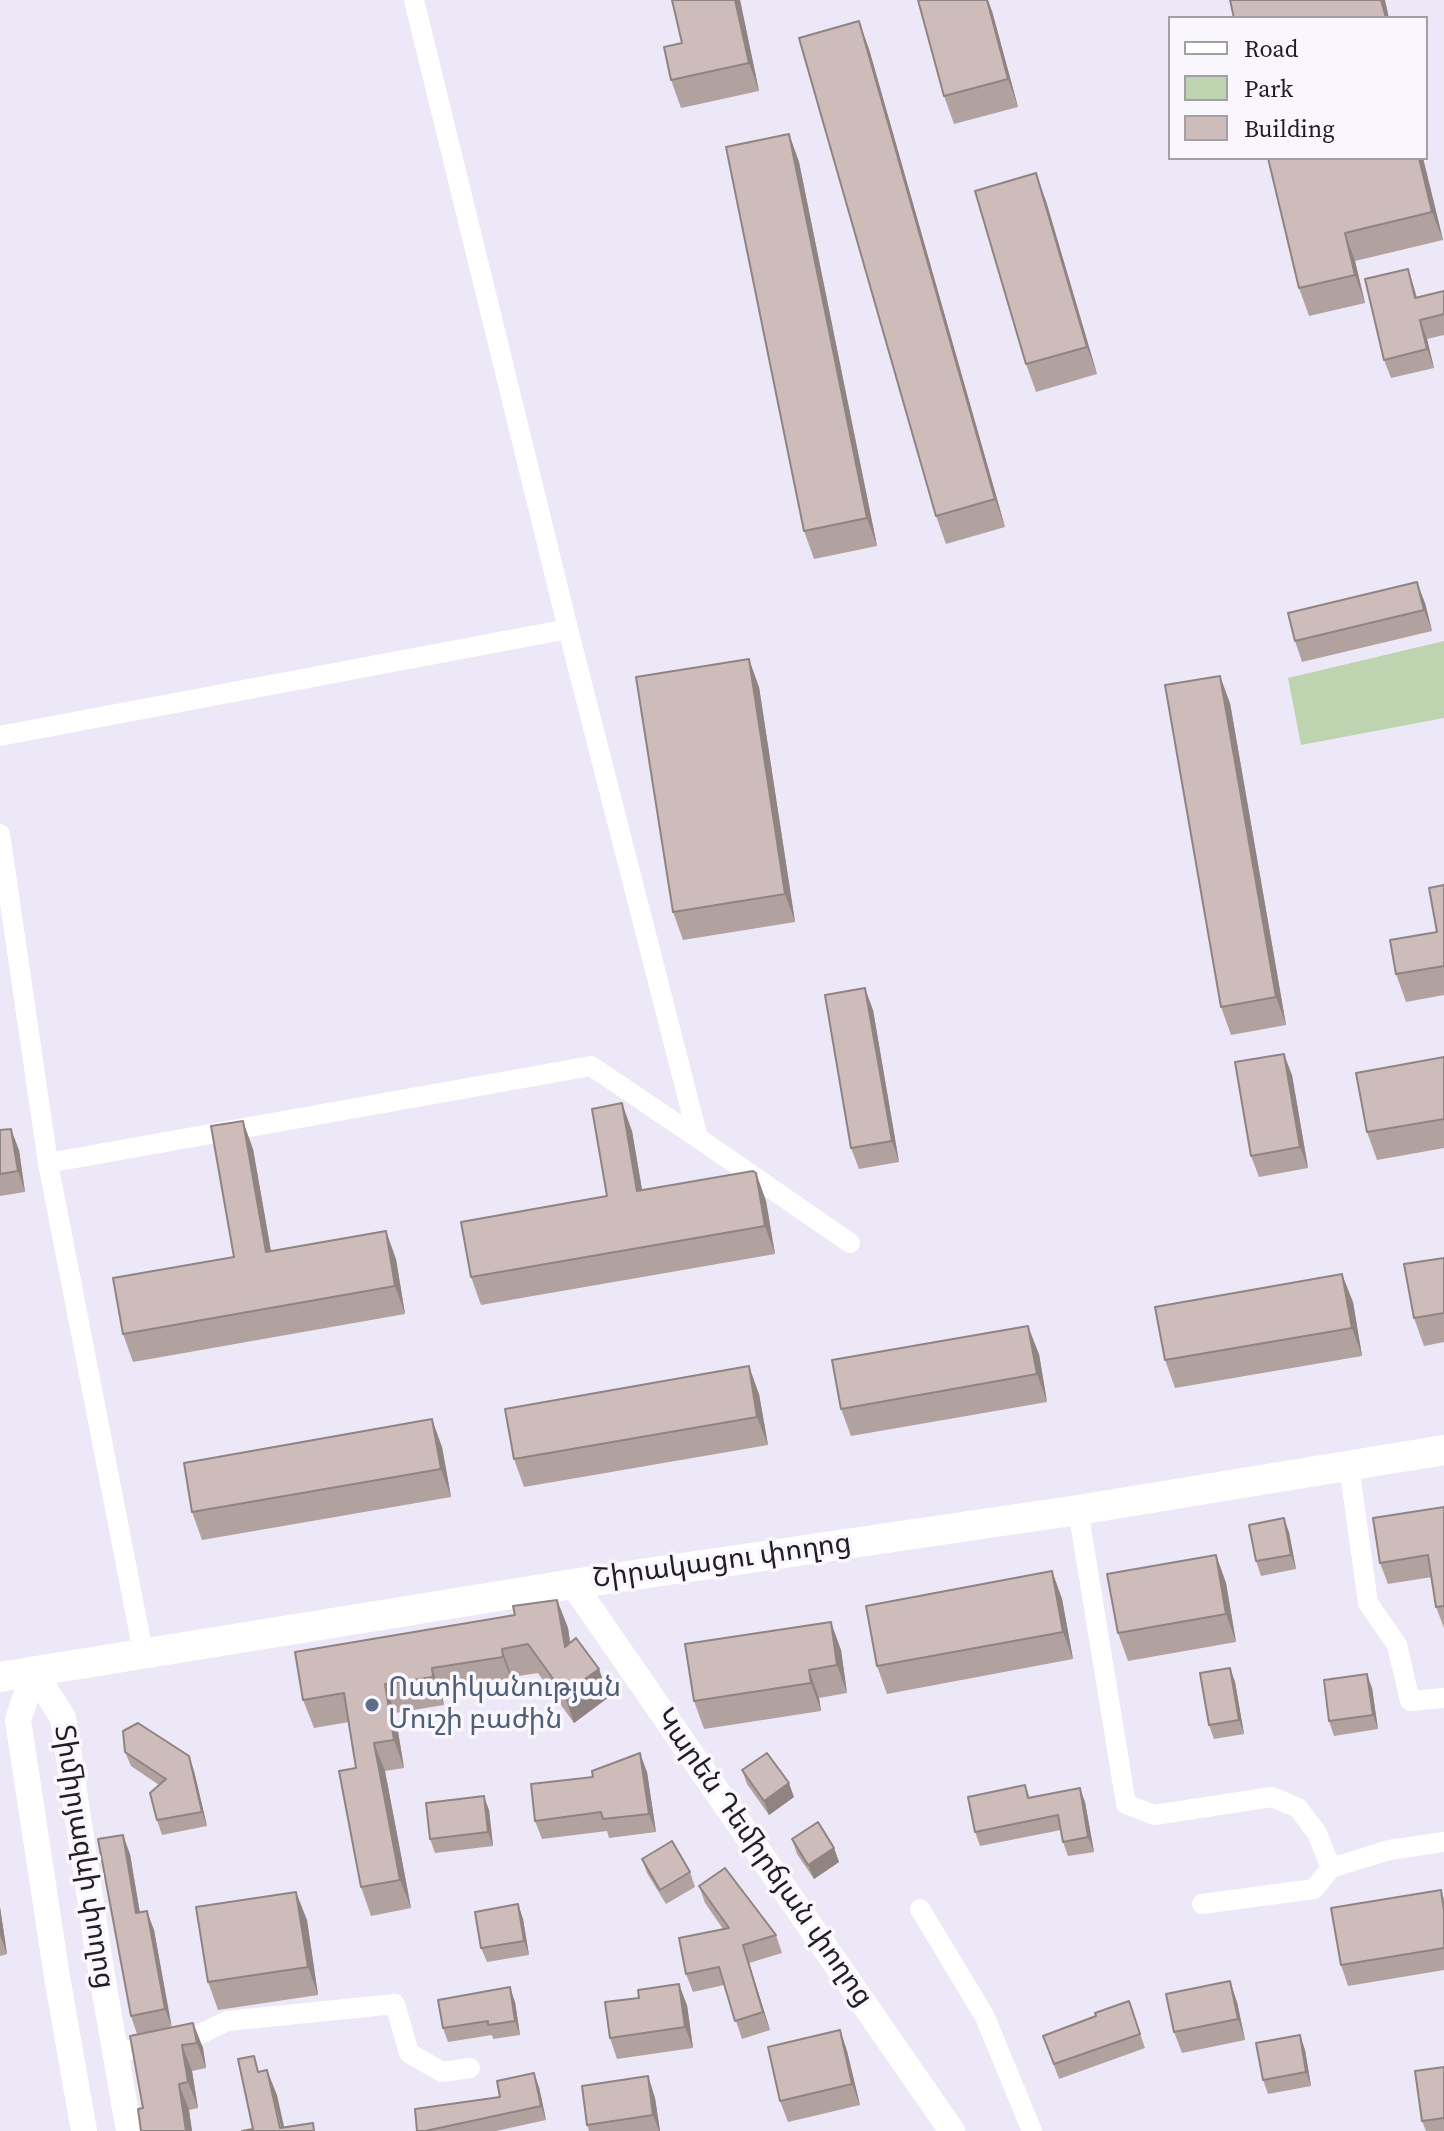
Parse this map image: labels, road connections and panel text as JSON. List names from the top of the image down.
{
  "streets": {
    "main road": ["Շիրակացու փողոց"],
    "street": ["Տիմիրյազևի փողոց", "Կարեն Դեմիրճյան փողոց"]
  },
  "crossings": [
    ["Շիրակացու փողոց", "Տիմիրյազևի փողոց"],
    ["Շիրակացու փողոց", "Կարեն Դեմիրճյան փողոց"]
  ],
  "places": ["Ոստիկանության Մուշի բաժին"],
  "legend": ["Road", "Park", "Building"]
}
